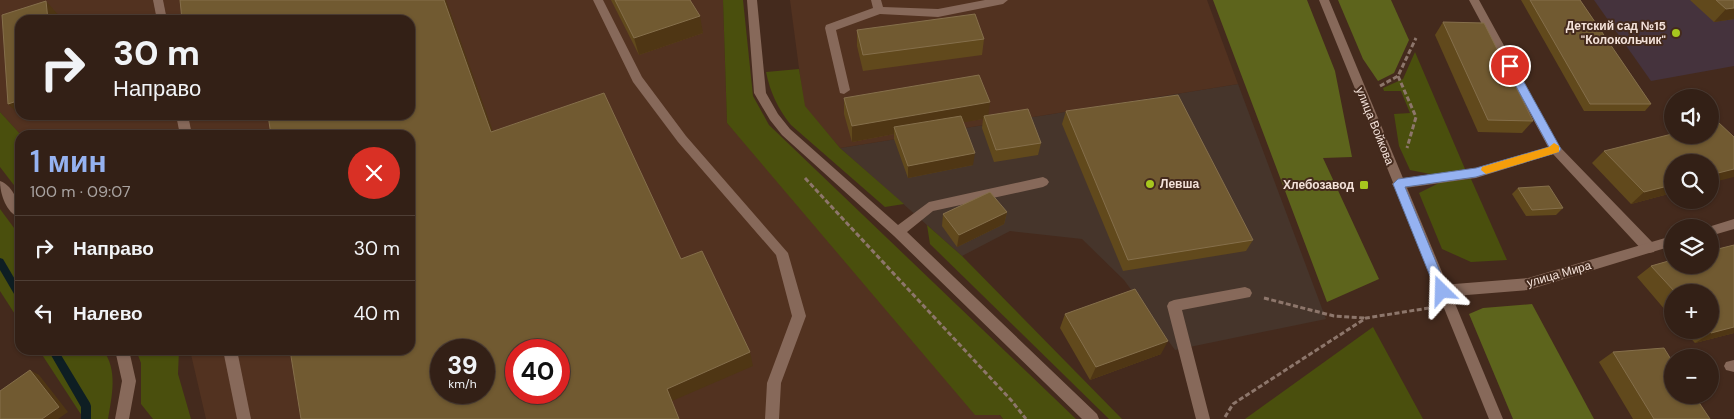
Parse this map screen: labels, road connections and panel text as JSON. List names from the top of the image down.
{
  "streets": {
    "street": ["улица Войкова", "улица Мира"]
  },
  "crossings": [
    ["улица Войкова", "улица Мира"]
  ],
  "places": {
    "other": ["Детский сад №15 \"Колокольчик\"", "Левша"],
    "transit": ["Хлебозавод"]
  },
  "page": {
    "turn": ["30 m", "Направо"],
    "map_buttons": ["+", "−"],
    "heading": ["1 мин", "100 m · 09:07"],
    "list": [
      {
        "name": "Направо",
        "value": "30 m"
      },
      {
        "name": "Налево",
        "value": "40 m"
      }
    ],
    "speed": "39 km/h",
    "limit": "40"
  }
}
